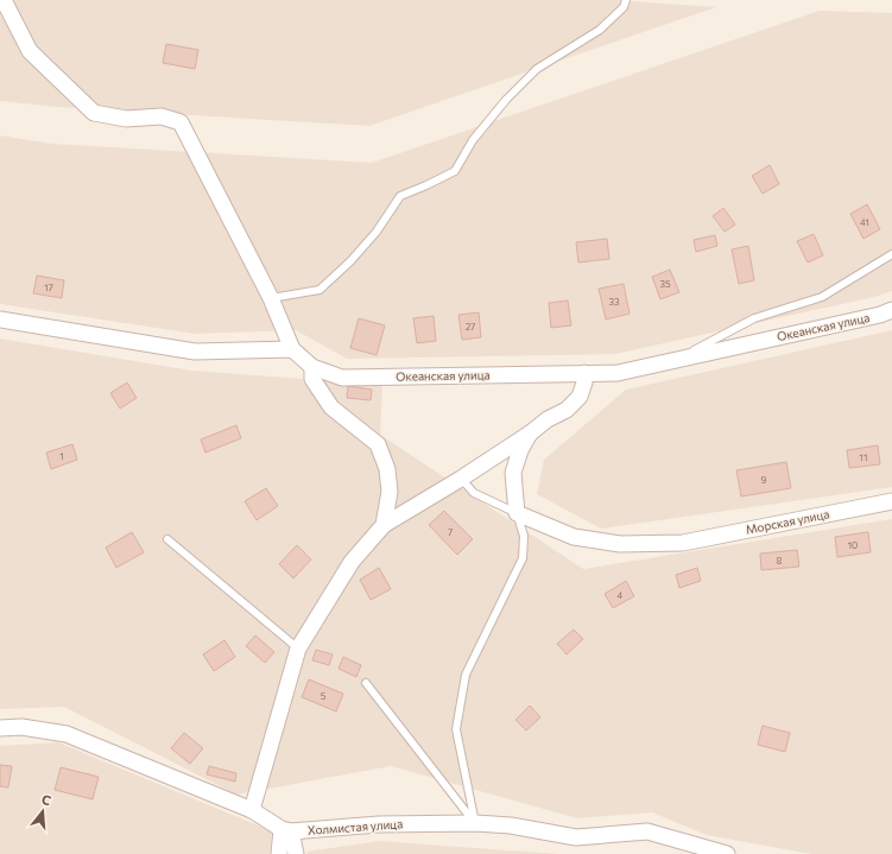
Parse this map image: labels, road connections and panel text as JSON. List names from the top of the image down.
{
  "streets": {
    "street": ["Океанская улица", "Морская улица", "Холмистая улица"]
  },
  "house_numbers": [
    "41",
    "35",
    "17",
    "33",
    "27",
    "1",
    "11",
    "9",
    "7",
    "10",
    "8",
    "4",
    "5"
  ],
  "north": "top"
}
